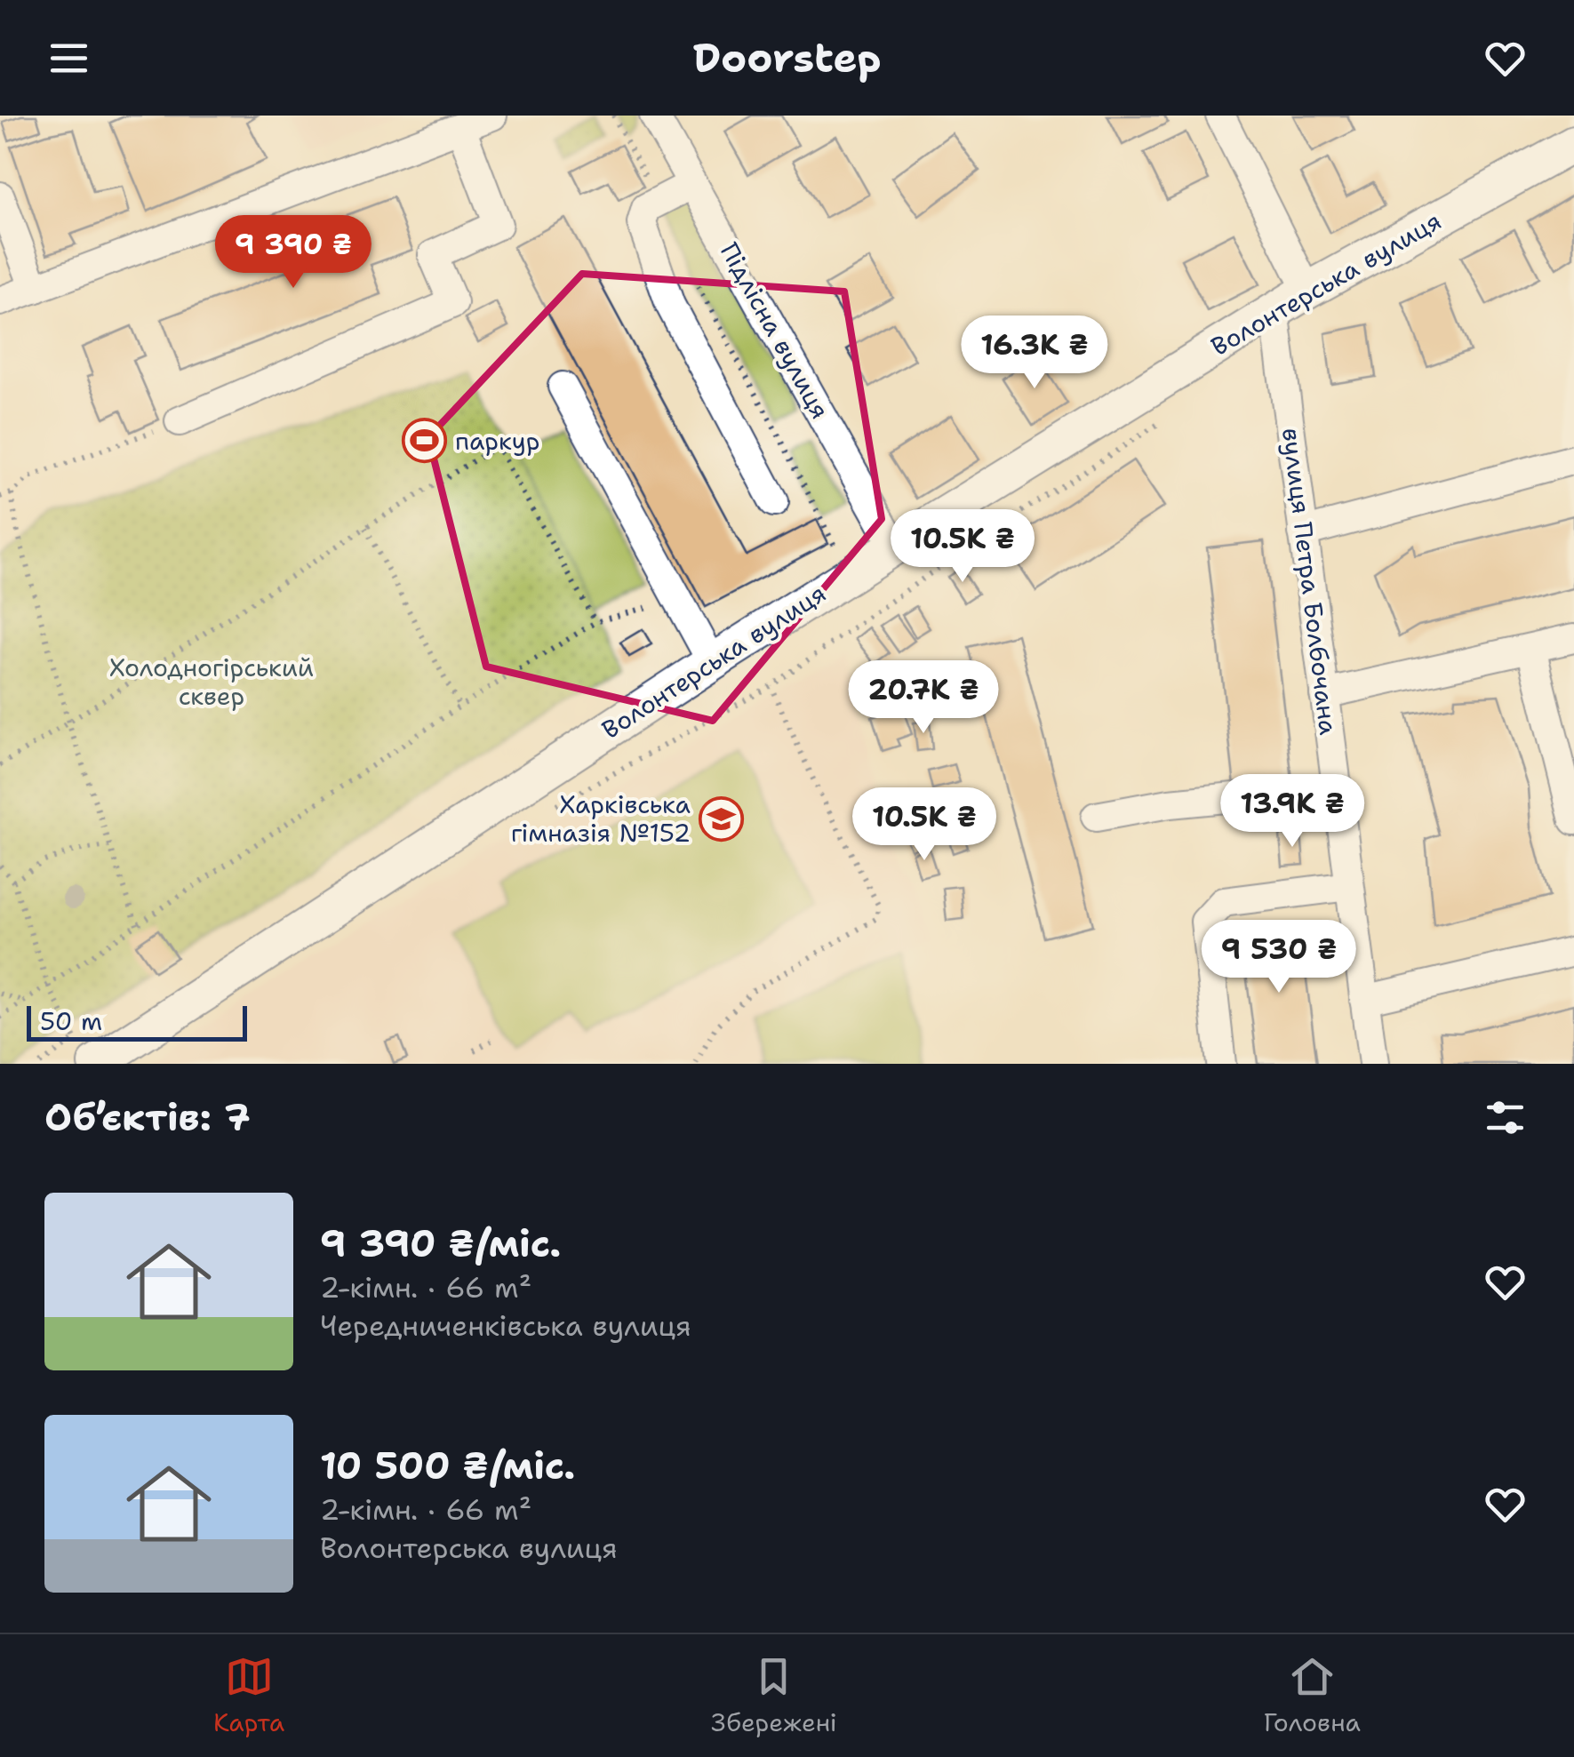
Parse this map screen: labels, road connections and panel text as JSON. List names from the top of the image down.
{
  "streets": {
    "main road": ["Волонтерська вулиця"],
    "street": ["Підлісна вулиця", "вулиця Петра Болбочана"]
  },
  "crossings": [
    ["Волонтерська вулиця", "Підлісна вулиця"],
    ["Волонтерська вулиця", "вулиця Петра Болбочана"]
  ],
  "parks": ["Холодногірський сквер"],
  "places": {
    "sports": ["паркур"],
    "school or university": ["Харківська гімназія №152"]
  },
  "scale_bar": "50 m",
  "page": {
    "header": "Doorstep",
    "price": [
      "9 390 ₴",
      "16.3K ₴",
      "10.5K ₴",
      "20.7K ₴",
      "13.9K ₴",
      "10.5K ₴",
      "9 530 ₴"
    ],
    "scale": "50 m",
    "heading": "Об’єктів: 7",
    "list": [
      {
        "name": "9 390 ₴/міс.",
        "note": "2-кімн. · 66 m² · Чередниченківська вулиця"
      },
      {
        "name": "10 500 ₴/міс.",
        "note": "2-кімн. · 66 m² · Волонтерська вулиця"
      }
    ],
    "tabs": ["Карта", "Збережені", "Головна"]
  }
}
